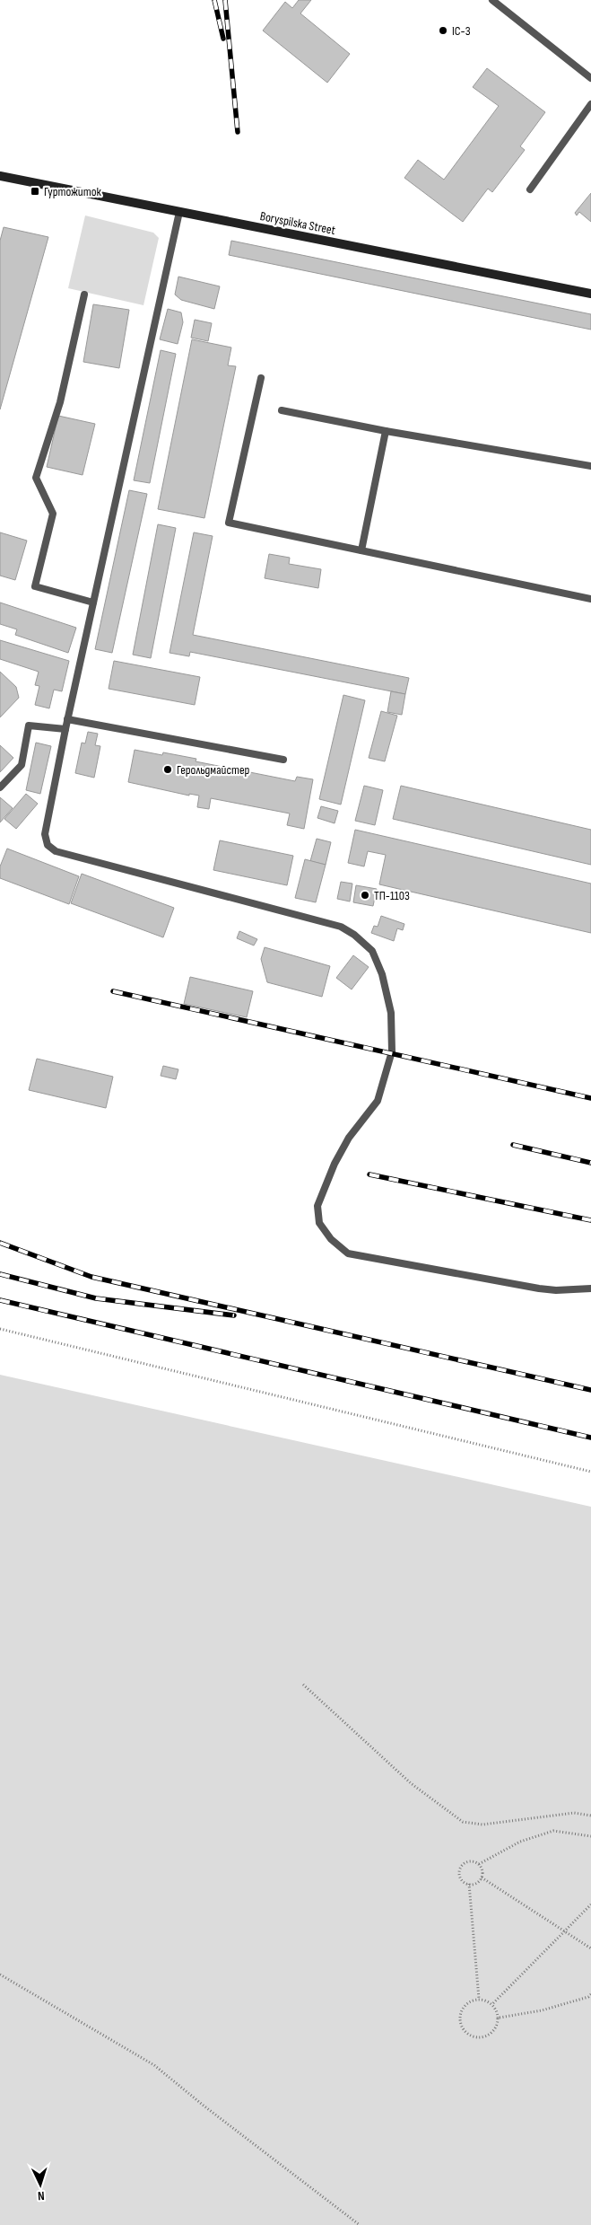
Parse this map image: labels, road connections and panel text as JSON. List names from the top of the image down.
{
  "streets": {
    "main road": ["Boryspilska Street"]
  },
  "places": {
    "other": ["ІС-3", "Герольдмайстер", "ТП-1103"],
    "transit": ["Гуртожиток"]
  },
  "north": "bottom"
}
